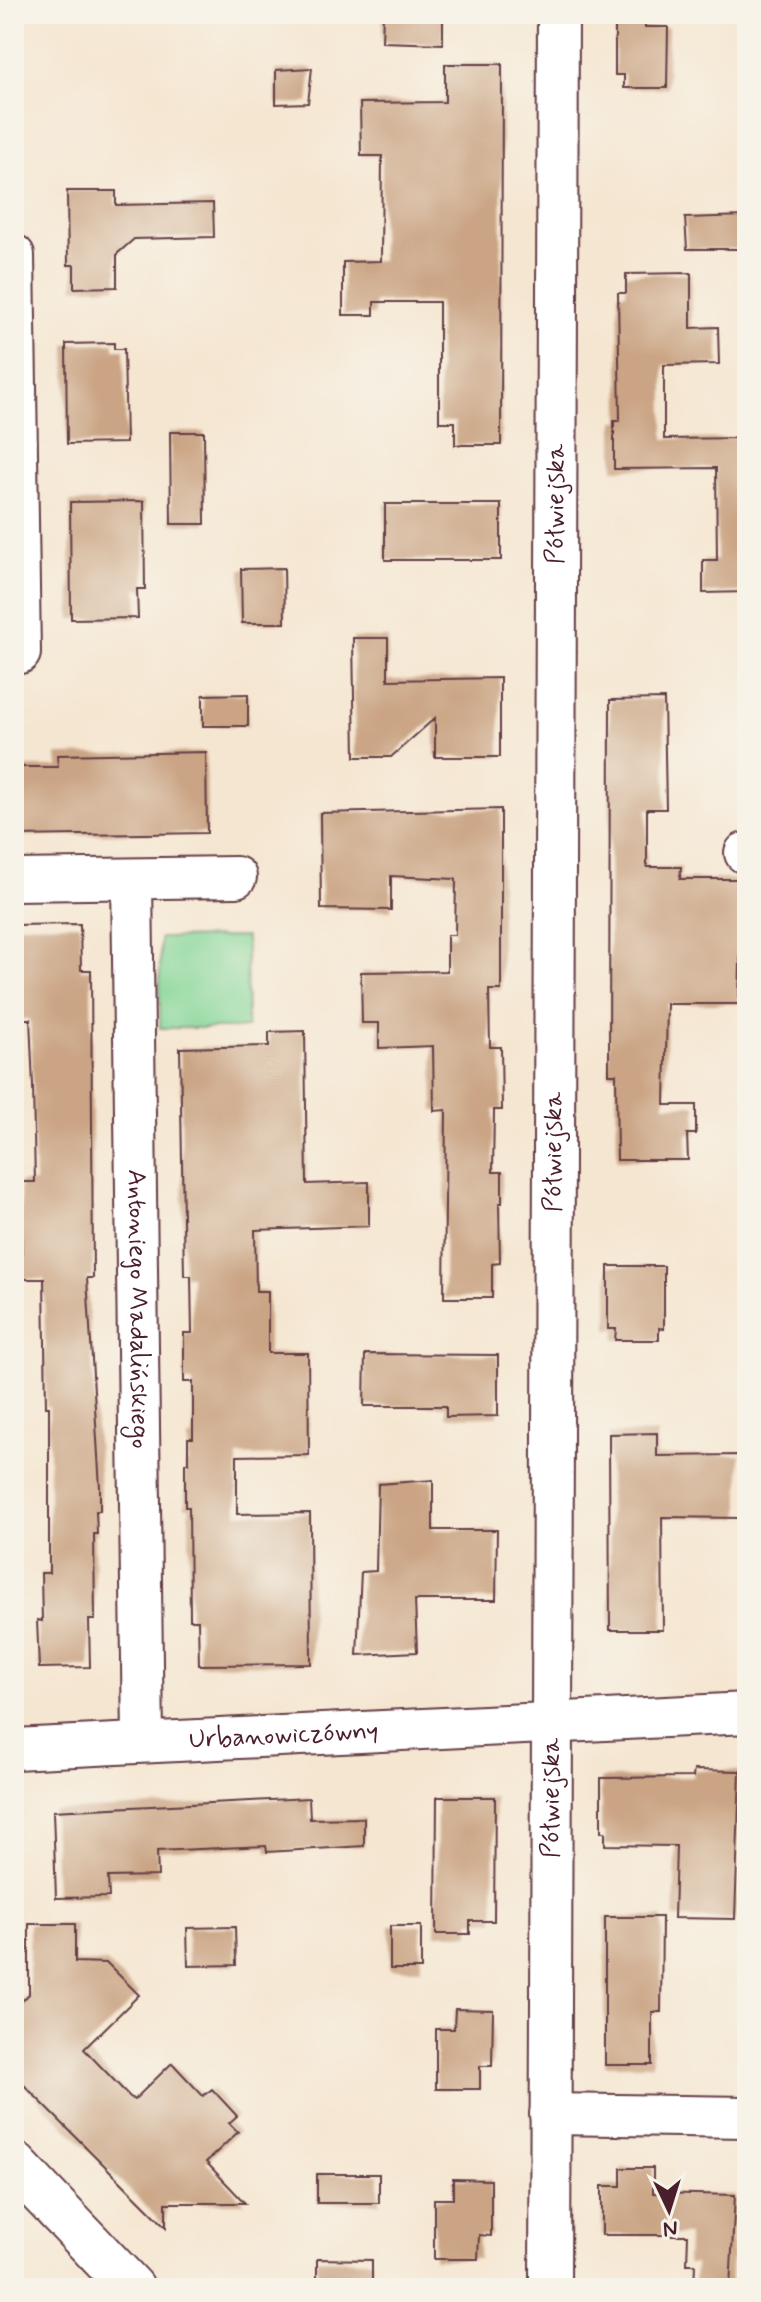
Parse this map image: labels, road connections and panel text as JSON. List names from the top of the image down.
{
  "streets": {
    "street": ["Półwiejska", "Antoniego Madalińskiego", "Urbanowiczówny"]
  },
  "crossings": [
    ["Półwiejska", "Urbanowiczówny"],
    ["Antoniego Madalińskiego", "Urbanowiczówny"]
  ],
  "north": "bottom"
}
